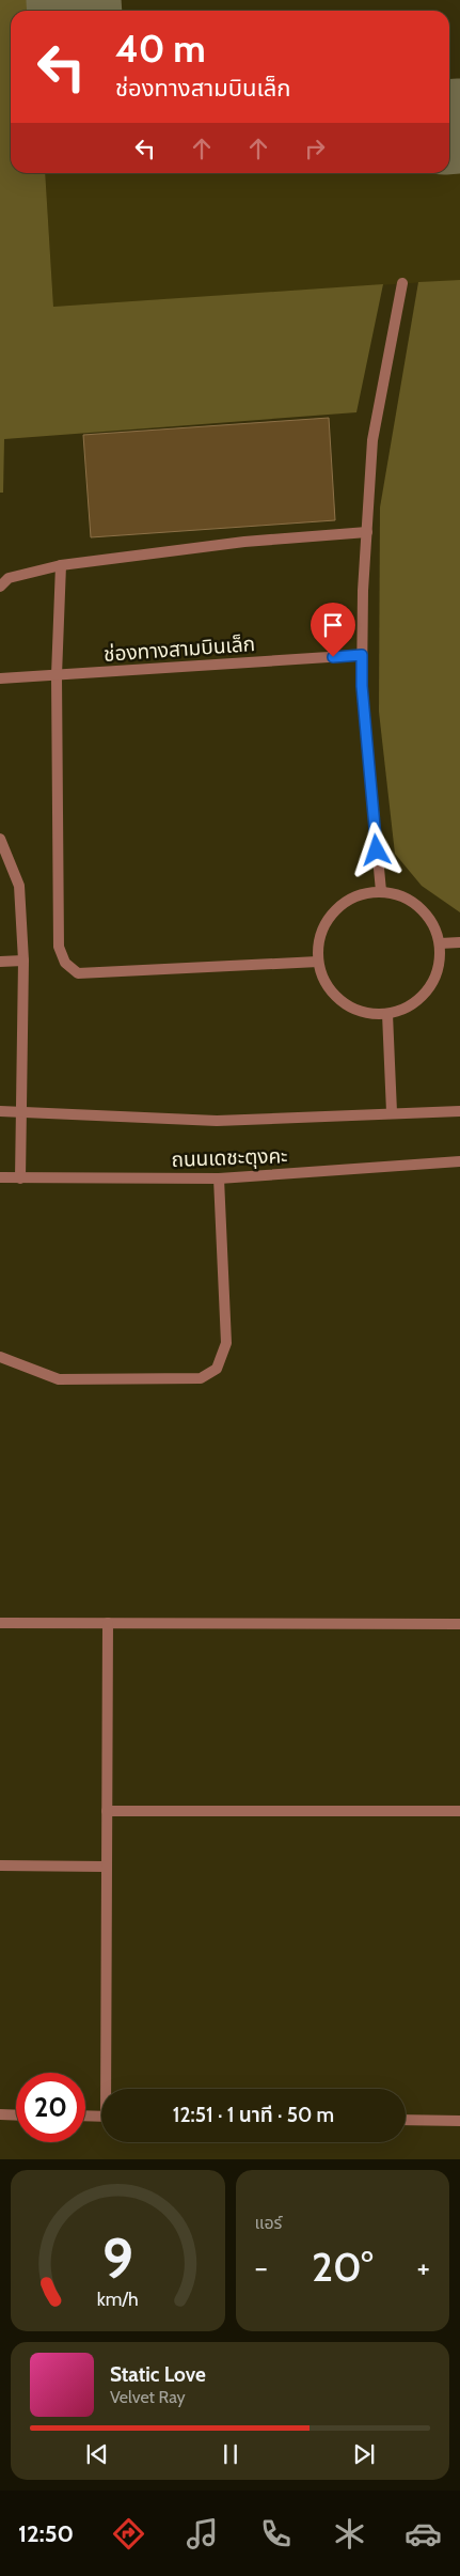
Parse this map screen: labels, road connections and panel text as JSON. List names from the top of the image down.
{
  "streets": {
    "street": ["ช่องทางสามบินเล็ก", "ถนนเดชะตุงคะ"]
  },
  "page": {
    "turn": ["40 m", "ช่องทางสามบินเล็ก"],
    "limit": "20",
    "trip": "12:51 · 1 นาที · 50 m",
    "tile": "แอร์",
    "heat": ["−", "20°", "+"],
    "song": ["Static Love", "Velvet Ray"],
    "tabs": "12:50",
    "gauge": ["9", "km/h"]
  }
}
